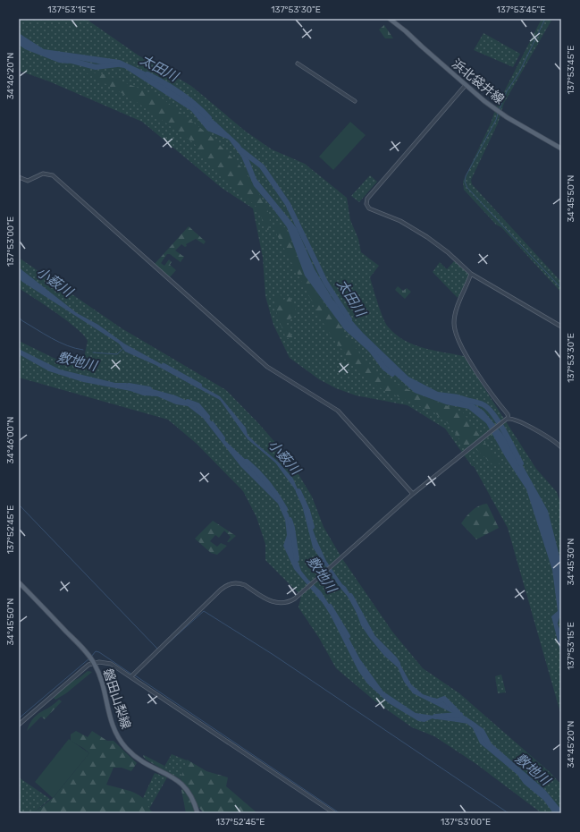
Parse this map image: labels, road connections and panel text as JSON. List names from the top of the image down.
{
  "streets": {
    "main road": ["浜北袋井線", "磐田山梨線"]
  },
  "water": ["太田川", "小薮川", "敷地川"],
  "coordinates": [
    "137°53'15\"E",
    "137°53'30\"E",
    "137°53'45\"E",
    "34°46'20\"N",
    "34°45'50\"N",
    "137°53'00\"E",
    "34°46'00\"N",
    "137°52'45\"E",
    "34°45'30\"N",
    "34°45'20\"N"
  ]
}
